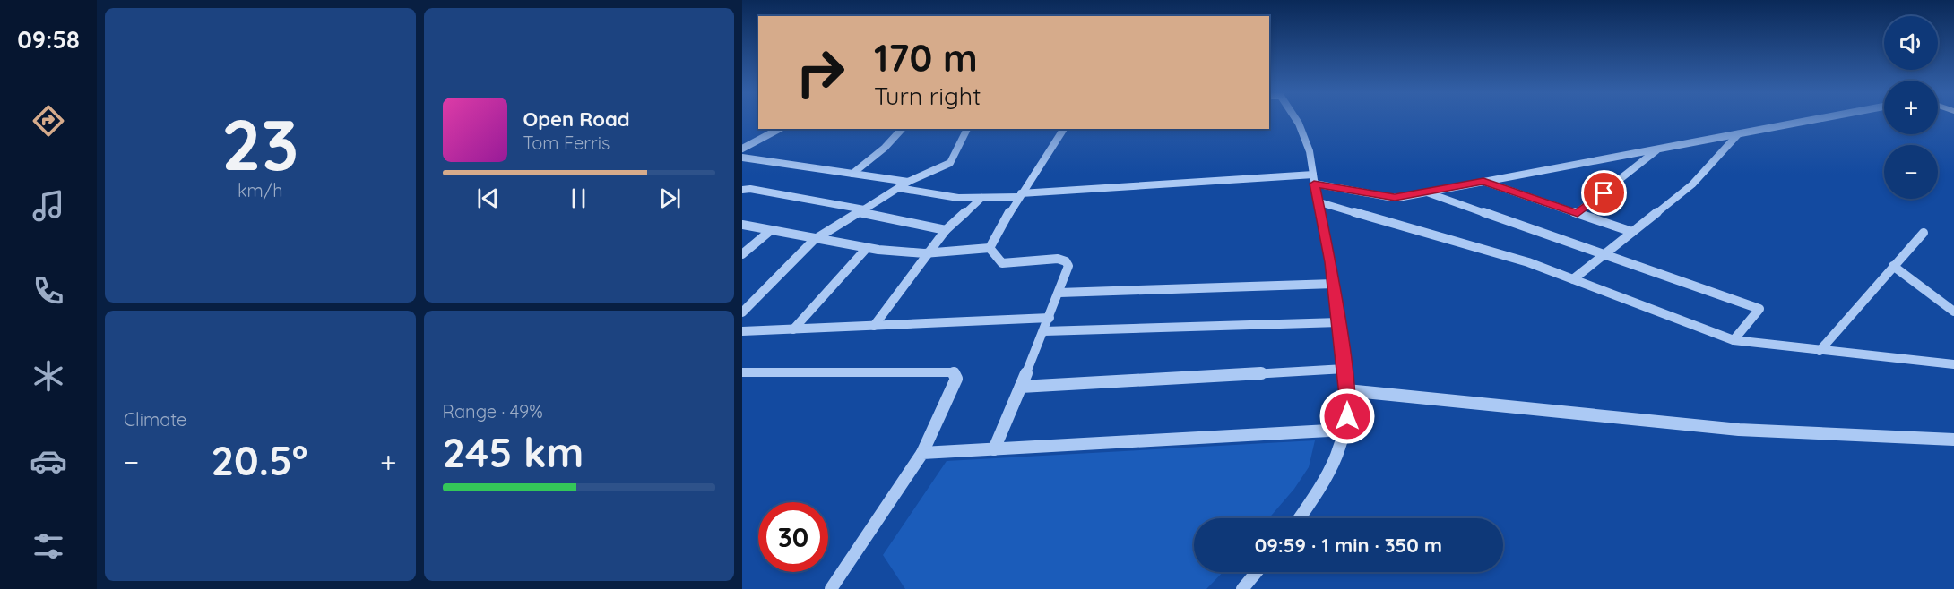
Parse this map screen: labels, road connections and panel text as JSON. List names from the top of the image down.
{
  "page": {
    "tabs": "09:58",
    "tile": [
      ["23", "km/h"],
      "Climate",
      ["Range · 49%", "245 km"]
    ],
    "map_buttons": ["+", "−"],
    "turn": ["170 m", "Turn right"],
    "song": ["Open Road", "Tom Ferris"],
    "heat": ["−", "20.5°", "+"],
    "limit": "30",
    "trip": "09:59 · 1 min · 350 m"
  }
}
